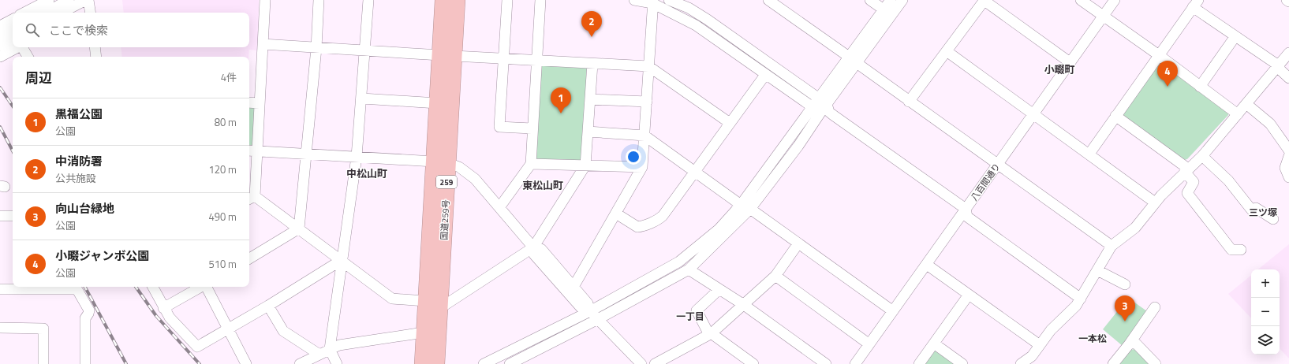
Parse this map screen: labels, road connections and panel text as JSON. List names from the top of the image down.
{
  "streets": {
    "highway": ["259", "国道259号"],
    "street": ["八百間通り"]
  },
  "districts": [
    "小畷町",
    "中松山町",
    "東松山町",
    "三ツ塚",
    "一丁目",
    "一本松"
  ],
  "page": {
    "pins": [
      "2",
      "4",
      "1",
      "3"
    ],
    "search": "ここで検索",
    "heading": ["周辺", "4件"],
    "list": [
      {
        "mark": "1",
        "name": "黒福公園",
        "note": "公園",
        "value": "80 m"
      },
      {
        "mark": "2",
        "name": "中消防署",
        "note": "公共施設",
        "value": "120 m"
      },
      {
        "mark": "3",
        "name": "向山台緑地",
        "note": "公園",
        "value": "490 m"
      },
      {
        "mark": "4",
        "name": "小畷ジャンボ公園",
        "note": "公園",
        "value": "510 m"
      }
    ],
    "map_buttons": ["+", "−"]
  }
}
